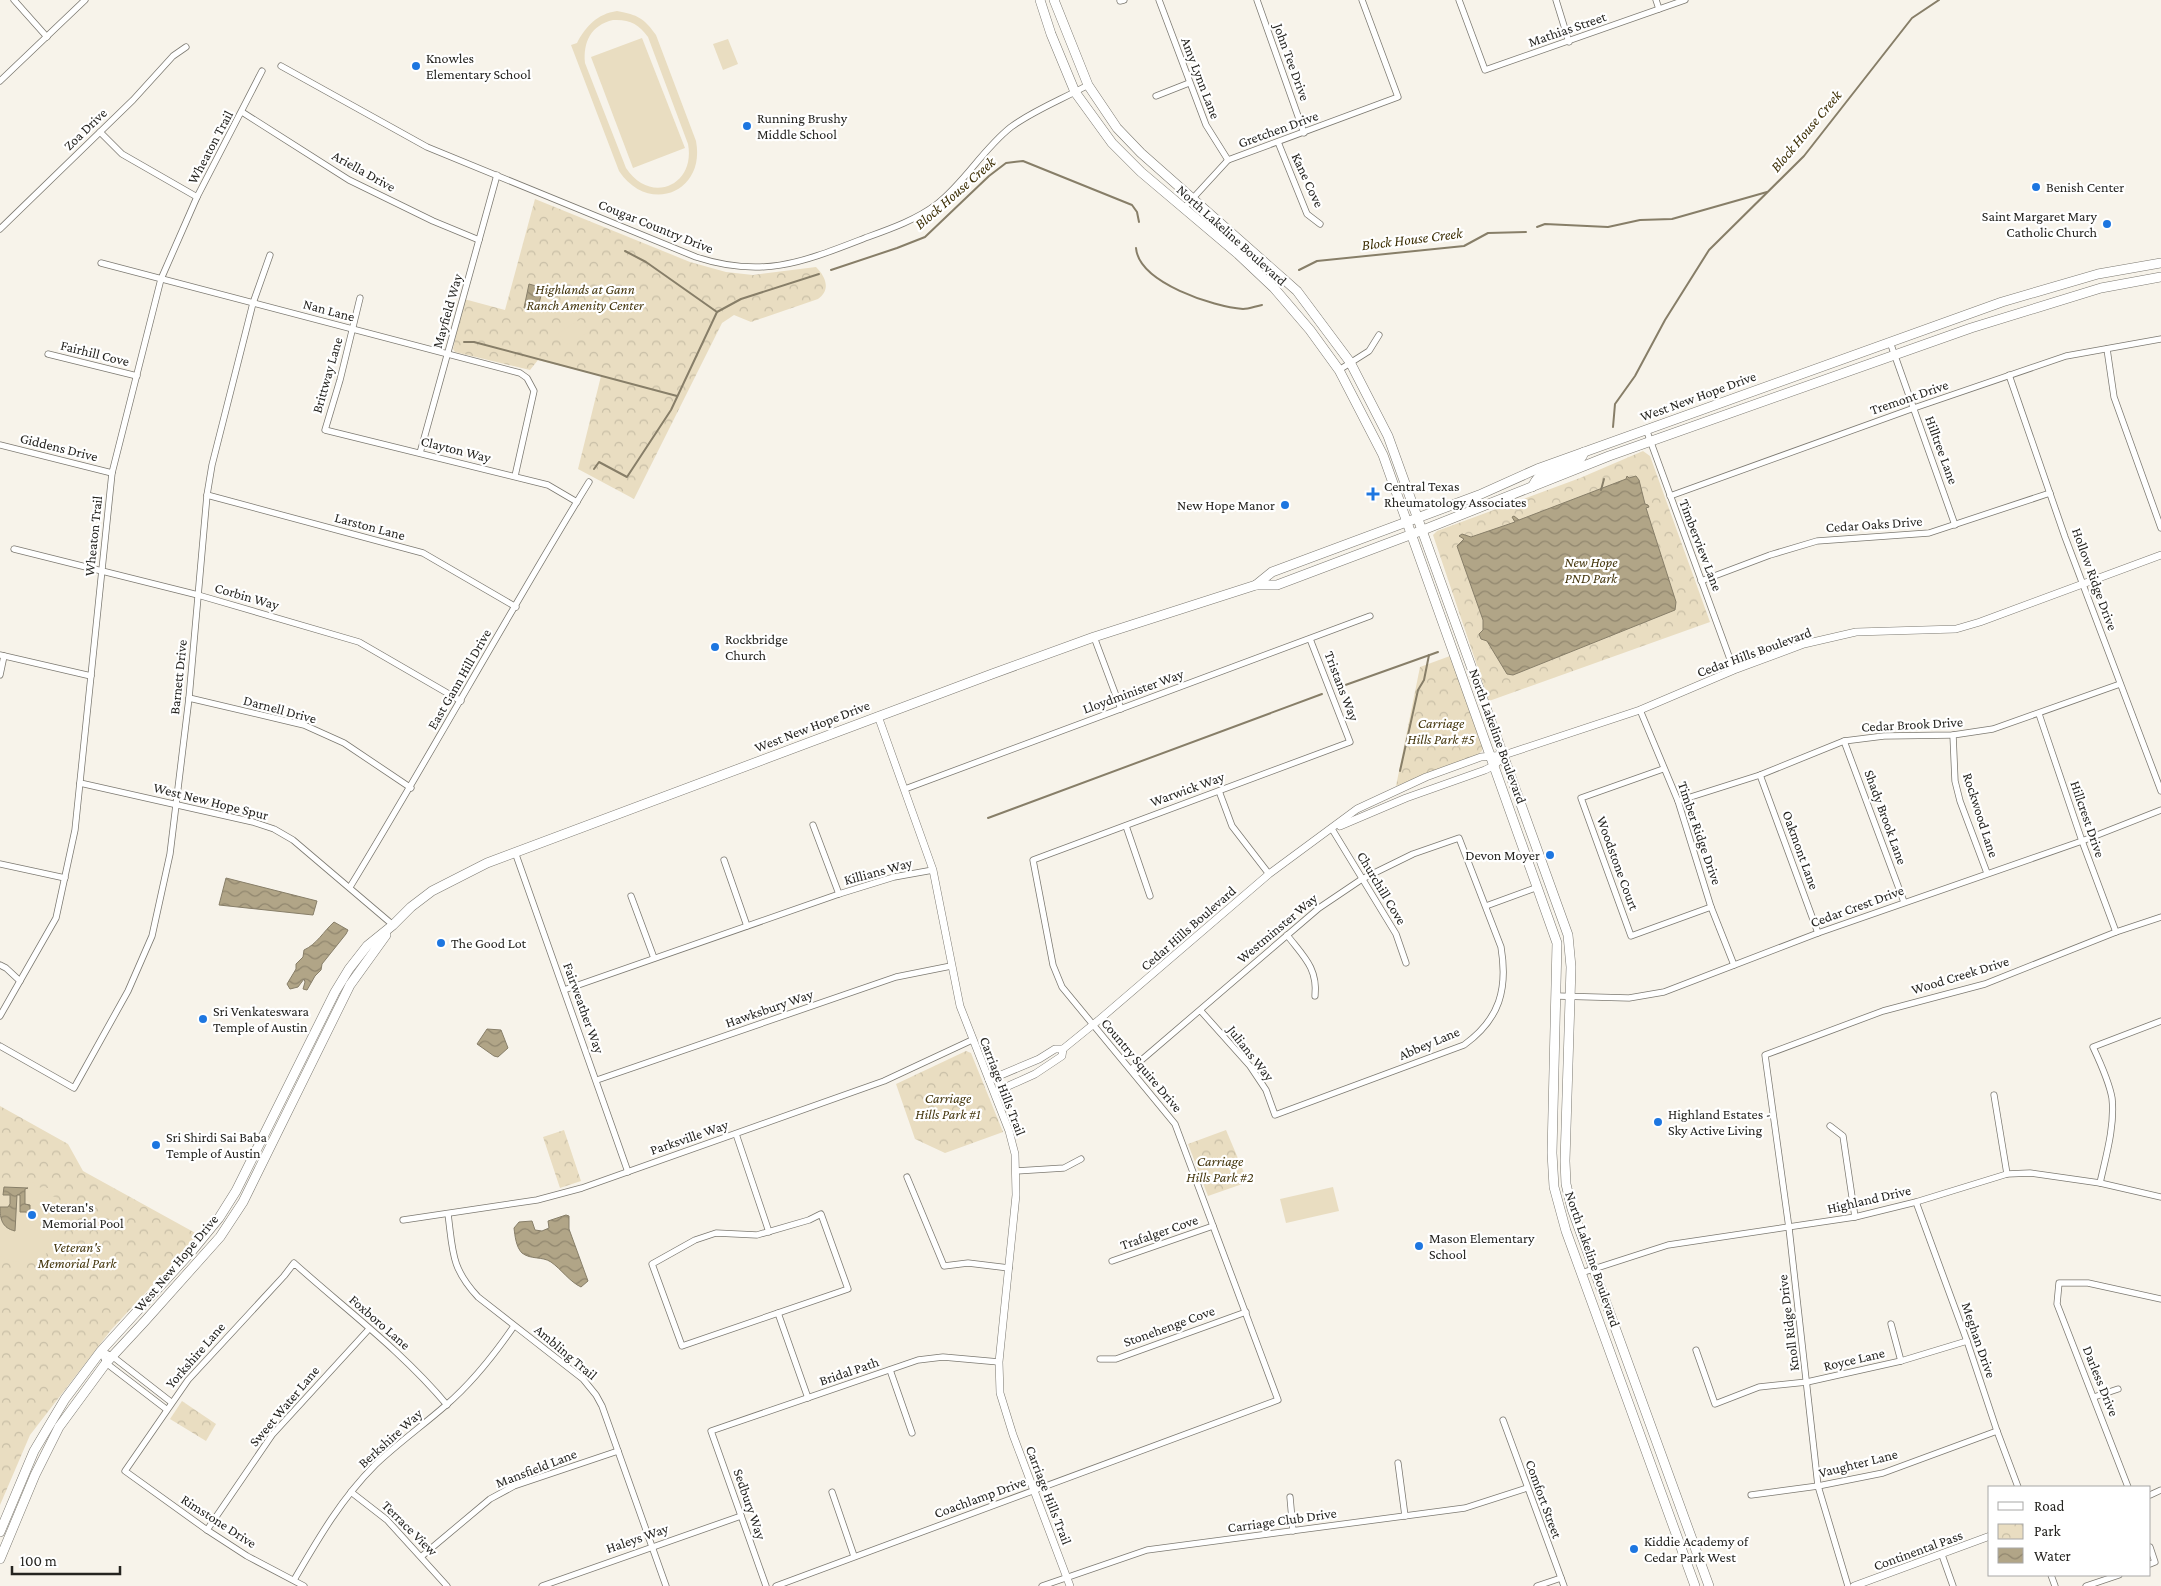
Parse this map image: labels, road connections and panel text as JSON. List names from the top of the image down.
{
  "streets": {
    "main road": ["North Lakeline Boulevard", "West New Hope Drive"],
    "street": [
      "Mathias Street",
      "John Tee Drive",
      "Amy Lynn Lane",
      "Zoa Drive",
      "Gretchen Drive",
      "Wheaton Trail",
      "Ariella Drive",
      "Kane Cove",
      "Cougar Country Drive",
      "Nan Lane",
      "Mayfield Way",
      "Fairhill Cove",
      "Brittway Lane",
      "Tremont Drive",
      "Giddens Drive",
      "Clayton Way",
      "Hilltree Lane",
      "Cedar Oaks Drive",
      "Larston Lane",
      "Timberview Lane",
      "Hollow Ridge Drive",
      "Corbin Way",
      "Cedar Hills Boulevard",
      "Barnett Drive",
      "East Gann Hill Drive",
      "Tristans Way",
      "Lloydminister Way",
      "Darnell Drive",
      "Cedar Brook Drive",
      "Warwick Way",
      "West New Hope Spur",
      "Rockwood Lane",
      "Shady Brook Lane",
      "Hillcrest Drive",
      "Timber Ridge Drive",
      "Oakmont Lane",
      "Woodstone Court",
      "Killians Way",
      "Churchill Cove",
      "Cedar Crest Drive",
      "Westminster Way",
      "Wood Creek Drive",
      "Fairweather Way",
      "Hawksbury Way",
      "Abbey Lane",
      "Julians Way",
      "Country Squire Drive",
      "Carriage Hills Trail",
      "Parksville Way",
      "Highland Drive",
      "Trafalger Cove",
      "Foxboro Lane",
      "Knoll Ridge Drive",
      "Stonehenge Cove",
      "Meghan Drive",
      "Ambling Trail",
      "Yorkshire Lane",
      "Royce Lane",
      "Bridal Path",
      "Darless Drive",
      "Sweet Water Lane",
      "Berkshire Way",
      "Vaughter Lane",
      "Mansfield Lane",
      "Coachlamp Drive",
      "Comfort Street",
      "Sedbury Way",
      "Carriage Club Drive",
      "Rimstone Drive",
      "Terrace View",
      "Haleys Way",
      "Continental Pass"
    ]
  },
  "crossings": [
    ["John Tee Drive", "Gretchen Drive"],
    ["Amy Lynn Lane", "Gretchen Drive"],
    ["Gretchen Drive", "Kane Cove"],
    ["Gretchen Drive", "North Lakeline Boulevard"],
    ["Wheaton Trail", "Ariella Drive"],
    ["Wheaton Trail", "Nan Lane"],
    ["Wheaton Trail", "Fairhill Cove"],
    ["Wheaton Trail", "Giddens Drive"],
    ["Wheaton Trail", "Corbin Way"],
    ["Wheaton Trail", "West New Hope Spur"],
    ["Ariella Drive", "Mayfield Way"],
    ["Cougar Country Drive", "North Lakeline Boulevard"],
    ["Cougar Country Drive", "Mayfield Way"],
    ["North Lakeline Boulevard", "West New Hope Drive"],
    ["North Lakeline Boulevard", "Cedar Hills Boulevard"],
    ["North Lakeline Boulevard", "Cedar Crest Drive"],
    ["North Lakeline Boulevard", "Highland Drive"],
    ["Nan Lane", "Mayfield Way"],
    ["Nan Lane", "Brittway Lane"],
    ["Nan Lane", "Clayton Way"],
    ["Nan Lane", "Barnett Drive"],
    ["Mayfield Way", "Clayton Way"],
    ["Brittway Lane", "Clayton Way"],
    ["West New Hope Drive", "Hilltree Lane"],
    ["West New Hope Drive", "Timberview Lane"],
    ["West New Hope Drive", "West New Hope Spur"],
    ["West New Hope Drive", "Fairweather Way"],
    ["West New Hope Drive", "Carriage Hills Trail"],
    ["Tremont Drive", "Hilltree Lane"],
    ["Tremont Drive", "Timberview Lane"],
    ["Tremont Drive", "Hollow Ridge Drive"],
    ["Clayton Way", "East Gann Hill Drive"],
    ["Hilltree Lane", "Cedar Oaks Drive"],
    ["Cedar Oaks Drive", "Timberview Lane"],
    ["Cedar Oaks Drive", "Hollow Ridge Drive"],
    ["Larston Lane", "Barnett Drive"],
    ["Larston Lane", "East Gann Hill Drive"],
    ["Timberview Lane", "Cedar Hills Boulevard"],
    ["Hollow Ridge Drive", "Cedar Hills Boulevard"],
    ["Hollow Ridge Drive", "Cedar Brook Drive"],
    ["Corbin Way", "Barnett Drive"],
    ["Corbin Way", "East Gann Hill Drive"],
    ["Cedar Hills Boulevard", "Timber Ridge Drive"],
    ["Cedar Hills Boulevard", "Churchill Cove"],
    ["Cedar Hills Boulevard", "Country Squire Drive"],
    ["Cedar Hills Boulevard", "Carriage Hills Trail"],
    ["Barnett Drive", "Darnell Drive"],
    ["Barnett Drive", "West New Hope Spur"],
    ["East Gann Hill Drive", "Darnell Drive"],
    ["East Gann Hill Drive", "West New Hope Spur"],
    ["Tristans Way", "Lloydminister Way"],
    ["Tristans Way", "Warwick Way"],
    ["Lloydminister Way", "Carriage Hills Trail"],
    ["Cedar Brook Drive", "Rockwood Lane"],
    ["Cedar Brook Drive", "Shady Brook Lane"],
    ["Cedar Brook Drive", "Hillcrest Drive"],
    ["Cedar Brook Drive", "Timber Ridge Drive"],
    ["Cedar Brook Drive", "Oakmont Lane"],
    ["Warwick Way", "Country Squire Drive"],
    ["Rockwood Lane", "Cedar Crest Drive"],
    ["Shady Brook Lane", "Cedar Crest Drive"],
    ["Hillcrest Drive", "Cedar Crest Drive"],
    ["Hillcrest Drive", "Wood Creek Drive"],
    ["Timber Ridge Drive", "Woodstone Court"],
    ["Timber Ridge Drive", "Cedar Crest Drive"],
    ["Oakmont Lane", "Cedar Crest Drive"],
    ["Killians Way", "Fairweather Way"],
    ["Killians Way", "Carriage Hills Trail"],
    ["Churchill Cove", "Westminster Way"],
    ["Westminster Way", "Abbey Lane"],
    ["Westminster Way", "Julians Way"],
    ["Westminster Way", "Country Squire Drive"],
    ["Wood Creek Drive", "Knoll Ridge Drive"],
    ["Fairweather Way", "Hawksbury Way"],
    ["Fairweather Way", "Parksville Way"],
    ["Hawksbury Way", "Carriage Hills Trail"],
    ["Abbey Lane", "Julians Way"],
    ["Country Squire Drive", "Trafalger Cove"],
    ["Country Squire Drive", "Stonehenge Cove"],
    ["Country Squire Drive", "Coachlamp Drive"],
    ["Carriage Hills Trail", "Parksville Way"],
    ["Carriage Hills Trail", "Bridal Path"],
    ["Carriage Hills Trail", "Coachlamp Drive"],
    ["Carriage Hills Trail", "Carriage Club Drive"],
    ["Parksville Way", "Ambling Trail"],
    ["Highland Drive", "Knoll Ridge Drive"],
    ["Highland Drive", "Meghan Drive"],
    ["Foxboro Lane", "Yorkshire Lane"],
    ["Foxboro Lane", "Sweet Water Lane"],
    ["Foxboro Lane", "Berkshire Way"],
    ["Knoll Ridge Drive", "Royce Lane"],
    ["Knoll Ridge Drive", "Vaughter Lane"],
    ["Meghan Drive", "Royce Lane"],
    ["Meghan Drive", "Vaughter Lane"],
    ["Ambling Trail", "Berkshire Way"],
    ["Ambling Trail", "Mansfield Lane"],
    ["Ambling Trail", "Haleys Way"],
    ["Yorkshire Lane", "Rimstone Drive"],
    ["Bridal Path", "Sedbury Way"],
    ["Sweet Water Lane", "Rimstone Drive"],
    ["Berkshire Way", "Rimstone Drive"],
    ["Berkshire Way", "Terrace View"],
    ["Mansfield Lane", "Terrace View"],
    ["Comfort Street", "Carriage Club Drive"],
    ["Sedbury Way", "Haleys Way"]
  ],
  "water": ["Block House Creek"],
  "parks": [
    "Highlands at Gann Ranch Amenity Center",
    "New Hope PND Park",
    "Carriage Hills Park #5",
    "Carriage Hills Park #1",
    "Carriage Hills Park #2",
    "Veteran's Memorial Park"
  ],
  "places": {
    "other": [
      "Knowles Elementary School",
      "Running Brushy Middle School",
      "Benish Center",
      "Saint Margaret Mary Catholic Church",
      "New Hope Manor",
      "Rockbridge Church",
      "Devon Moyer",
      "The Good Lot",
      "Sri Venkateswara Temple of Austin",
      "Highland Estates - Sky Active Living",
      "Sri Shirdi Sai Baba Temple of Austin",
      "Veteran's Memorial Pool",
      "Mason Elementary School",
      "Kiddie Academy of Cedar Park West"
    ],
    "health": ["Central Texas Rheumatology Associates"]
  },
  "legend": ["Road", "Park", "Water"],
  "scale_bar": "100 m"
}
